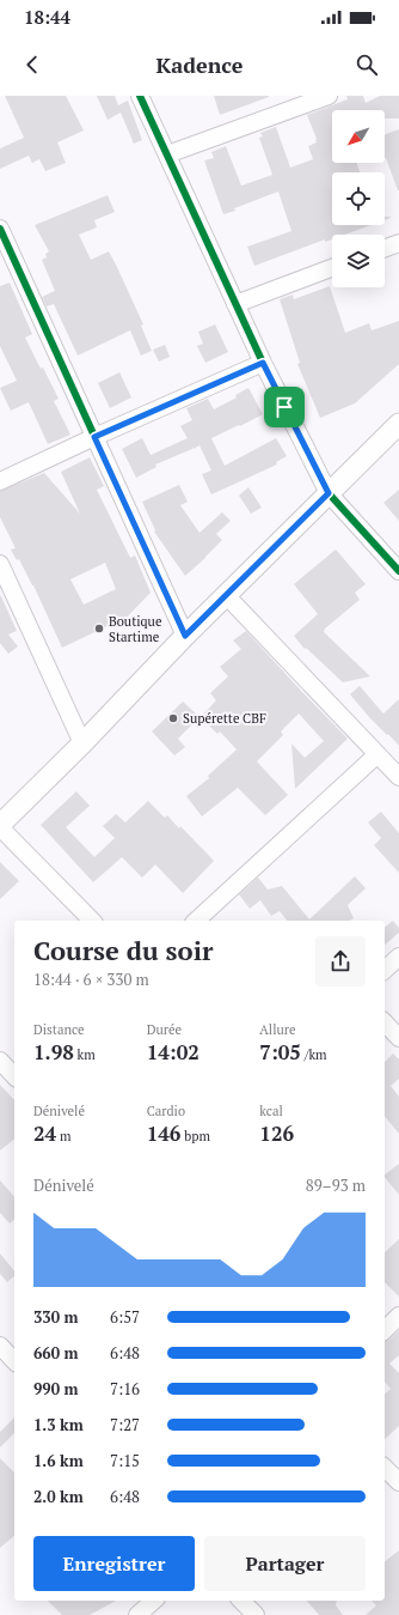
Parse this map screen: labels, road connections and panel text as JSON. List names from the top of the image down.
{
  "places": ["Boutique Startime", "Supérette CBF"],
  "north": "bottom left",
  "page": {
    "status": "18:44",
    "header": "Kadence",
    "heading": ["Course du soir", "18:44 · 6 × 330 m"],
    "stats": [
      ["Distance", "1.98 km"],
      ["Durée", "14:02"],
      ["Allure", "7:05 /km"],
      ["Dénivelé", "24 m"],
      ["Cardio", "146 bpm"],
      ["kcal", "126"]
    ],
    "chart": ["Dénivelé", "89–93 m"],
    "list": [
      {
        "name": "330 m",
        "note": "6:57"
      },
      {
        "name": "660 m",
        "note": "6:48"
      },
      {
        "name": "990 m",
        "note": "7:16"
      },
      {
        "name": "1.3 km",
        "note": "7:27"
      },
      {
        "name": "1.6 km",
        "note": "7:15"
      },
      {
        "name": "2.0 km",
        "note": "6:48"
      }
    ],
    "buttons": ["Enregistrer", "Partager"]
  }
}
